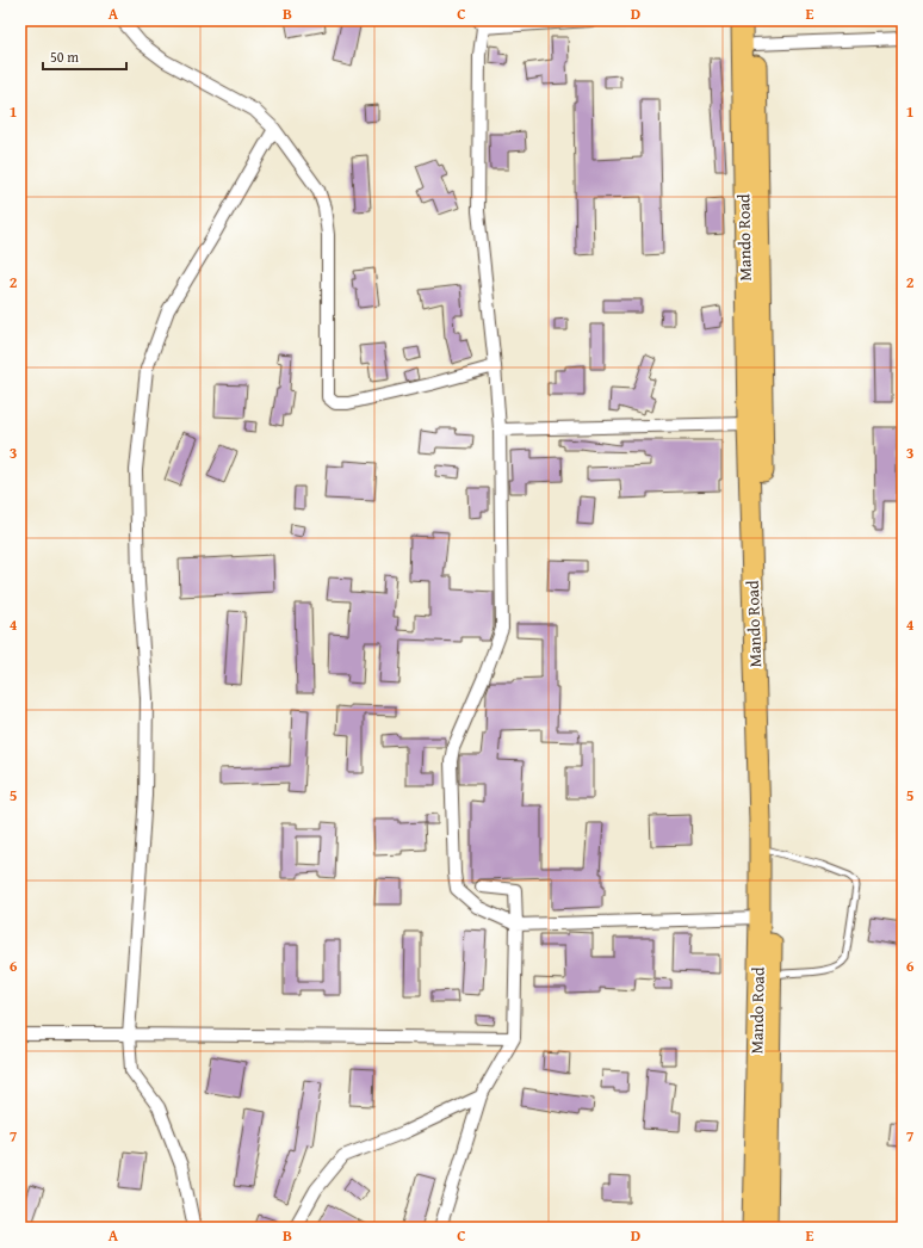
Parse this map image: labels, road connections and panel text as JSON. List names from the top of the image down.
{
  "streets": {
    "highway": ["Mando Road"]
  },
  "scale_bar": "50 m",
  "grid": {
    "columns": [
      "A",
      "B",
      "C",
      "D",
      "E"
    ],
    "rows": [
      "1",
      "2",
      "3",
      "4",
      "5",
      "6",
      "7"
    ]
  }
}
